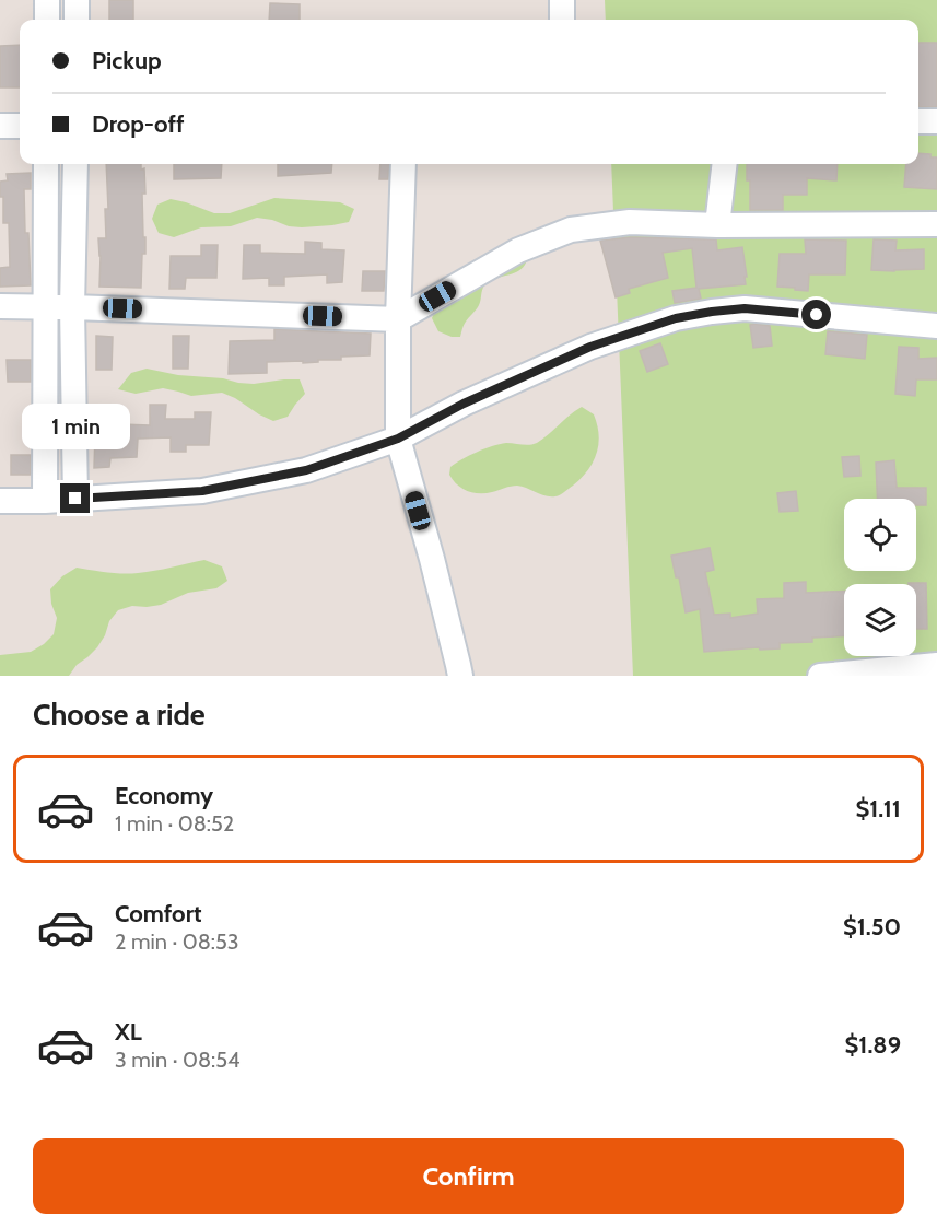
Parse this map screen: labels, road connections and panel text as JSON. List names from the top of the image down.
{
  "page": {
    "banner": ["Pickup", "Drop-off"],
    "bubble": "1 min",
    "heading": "Choose a ride",
    "list": [
      {
        "name": "Economy",
        "note": "1 min · 08:52",
        "value": "$1.11"
      },
      {
        "name": "Comfort",
        "note": "2 min · 08:53",
        "value": "$1.50"
      },
      {
        "name": "XL",
        "note": "3 min · 08:54",
        "value": "$1.89"
      }
    ],
    "buttons": "Confirm"
  }
}
